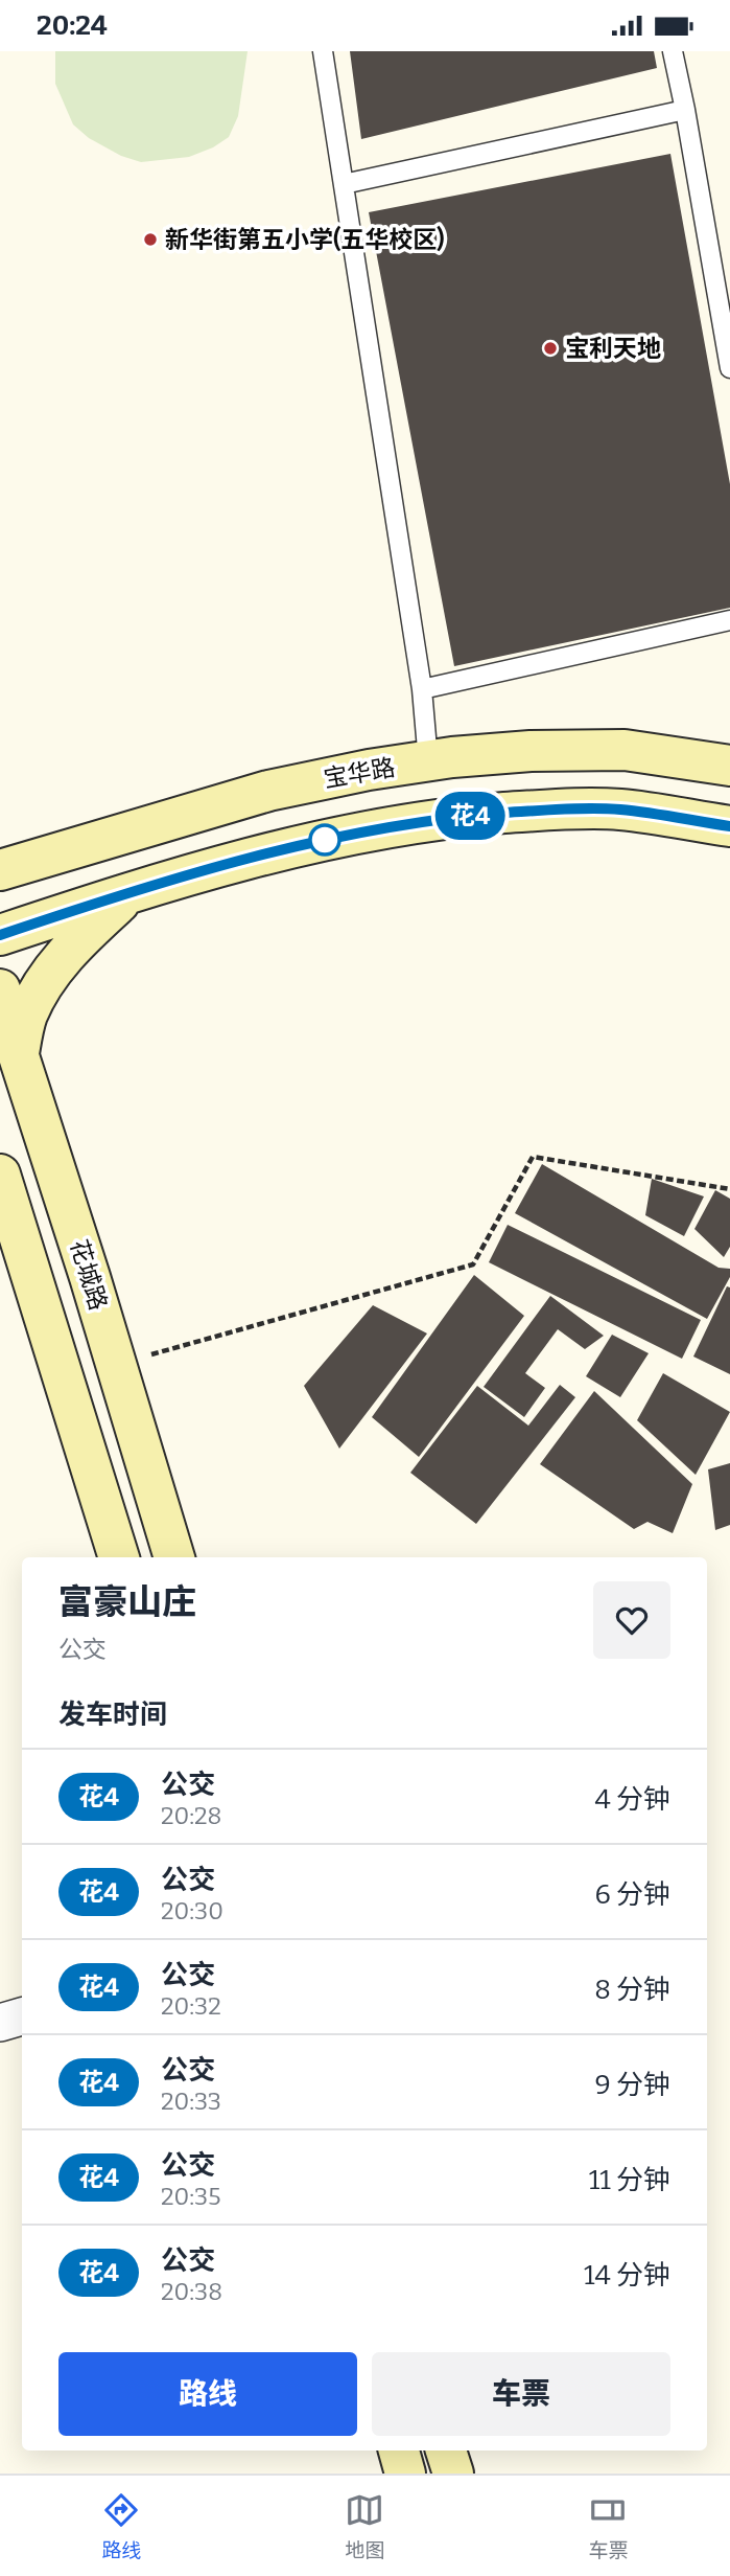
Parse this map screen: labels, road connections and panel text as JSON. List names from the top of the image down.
{
  "streets": {
    "street": ["宝华路", "花城路"]
  },
  "places": ["新华街第五小学(五华校区)", "宝利天地"],
  "lines": ["bus line 花4"],
  "page": {
    "status": "20:24",
    "on_map": "花4",
    "heading": [
      ["富豪山庄", "公交"],
      "发车时间"
    ],
    "list": [
      {
        "mark": "花4",
        "name": "公交",
        "note": "20:28",
        "value": "4 分钟"
      },
      {
        "mark": "花4",
        "name": "公交",
        "note": "20:30",
        "value": "6 分钟"
      },
      {
        "mark": "花4",
        "name": "公交",
        "note": "20:32",
        "value": "8 分钟"
      },
      {
        "mark": "花4",
        "name": "公交",
        "note": "20:33",
        "value": "9 分钟"
      },
      {
        "mark": "花4",
        "name": "公交",
        "note": "20:35",
        "value": "11 分钟"
      },
      {
        "mark": "花4",
        "name": "公交",
        "note": "20:38",
        "value": "14 分钟"
      }
    ],
    "buttons": ["路线", "车票"],
    "tabs": ["路线", "地图", "车票"]
  }
}
